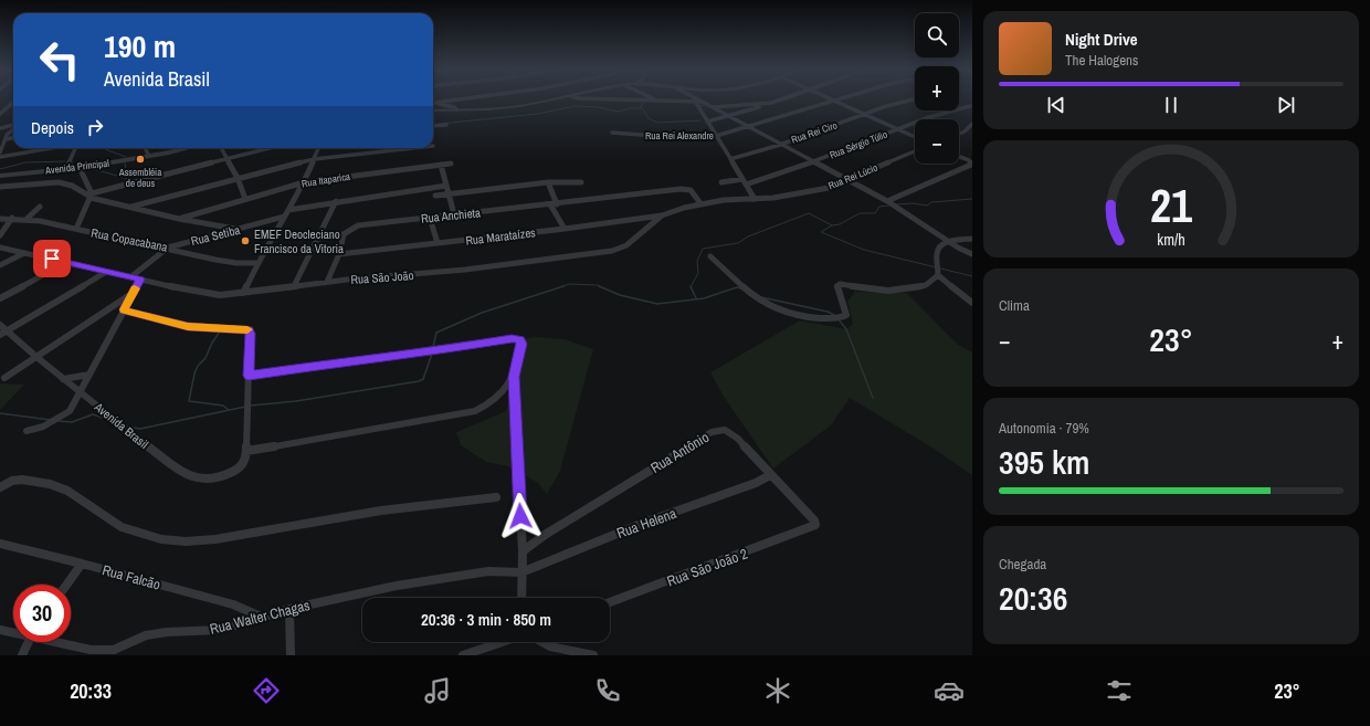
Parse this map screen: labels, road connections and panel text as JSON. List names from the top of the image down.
{
  "streets": {
    "street": [
      "Rua Rei Ciro",
      "Rua Rei Alexandre",
      "Rua Sérgio Túlio",
      "Avenida Principal",
      "Rua Rei Lúcio",
      "Rua Itaparica",
      "Rua Anchieta",
      "Rua Setiba",
      "Rua Marataízes",
      "Rua Copacabana",
      "Rua São João",
      "Avenida Brasil",
      "Rua Antônio",
      "Rua Helena",
      "Rua São João 2",
      "Rua Falcão",
      "Rua Walter Chagas"
    ]
  },
  "crossings": [
    ["Rua Rei Lúcio", "Rua São João"],
    ["Rua Anchieta", "Rua São João"],
    ["Rua Setiba", "Rua Copacabana"],
    ["Rua Setiba", "Rua São João"],
    ["Rua Marataízes", "Rua São João"],
    ["Rua Antônio", "Rua Helena"],
    ["Rua Antônio", "Rua São João 2"],
    ["Rua Helena", "Rua Walter Chagas"],
    ["Rua Falcão", "Rua Walter Chagas"]
  ],
  "places": ["Assembléia de deus", "EMEF Deocleciano Francisco da Vitoria"],
  "page": {
    "map_buttons": ["+", "−"],
    "turn": ["190 m", "Avenida Brasil"],
    "song": ["Night Drive", "The Halogens"],
    "then": "Depois",
    "tile": [
      "Clima",
      ["Autonomia · 79%", "395 km"],
      ["Chegada", "20:36"]
    ],
    "heat": ["−", "23°", "+"],
    "limit": "30",
    "trip": "20:36 · 3 min · 850 m",
    "tabs": ["20:33", "23°"],
    "gauge": ["21", "km/h"]
  }
}
